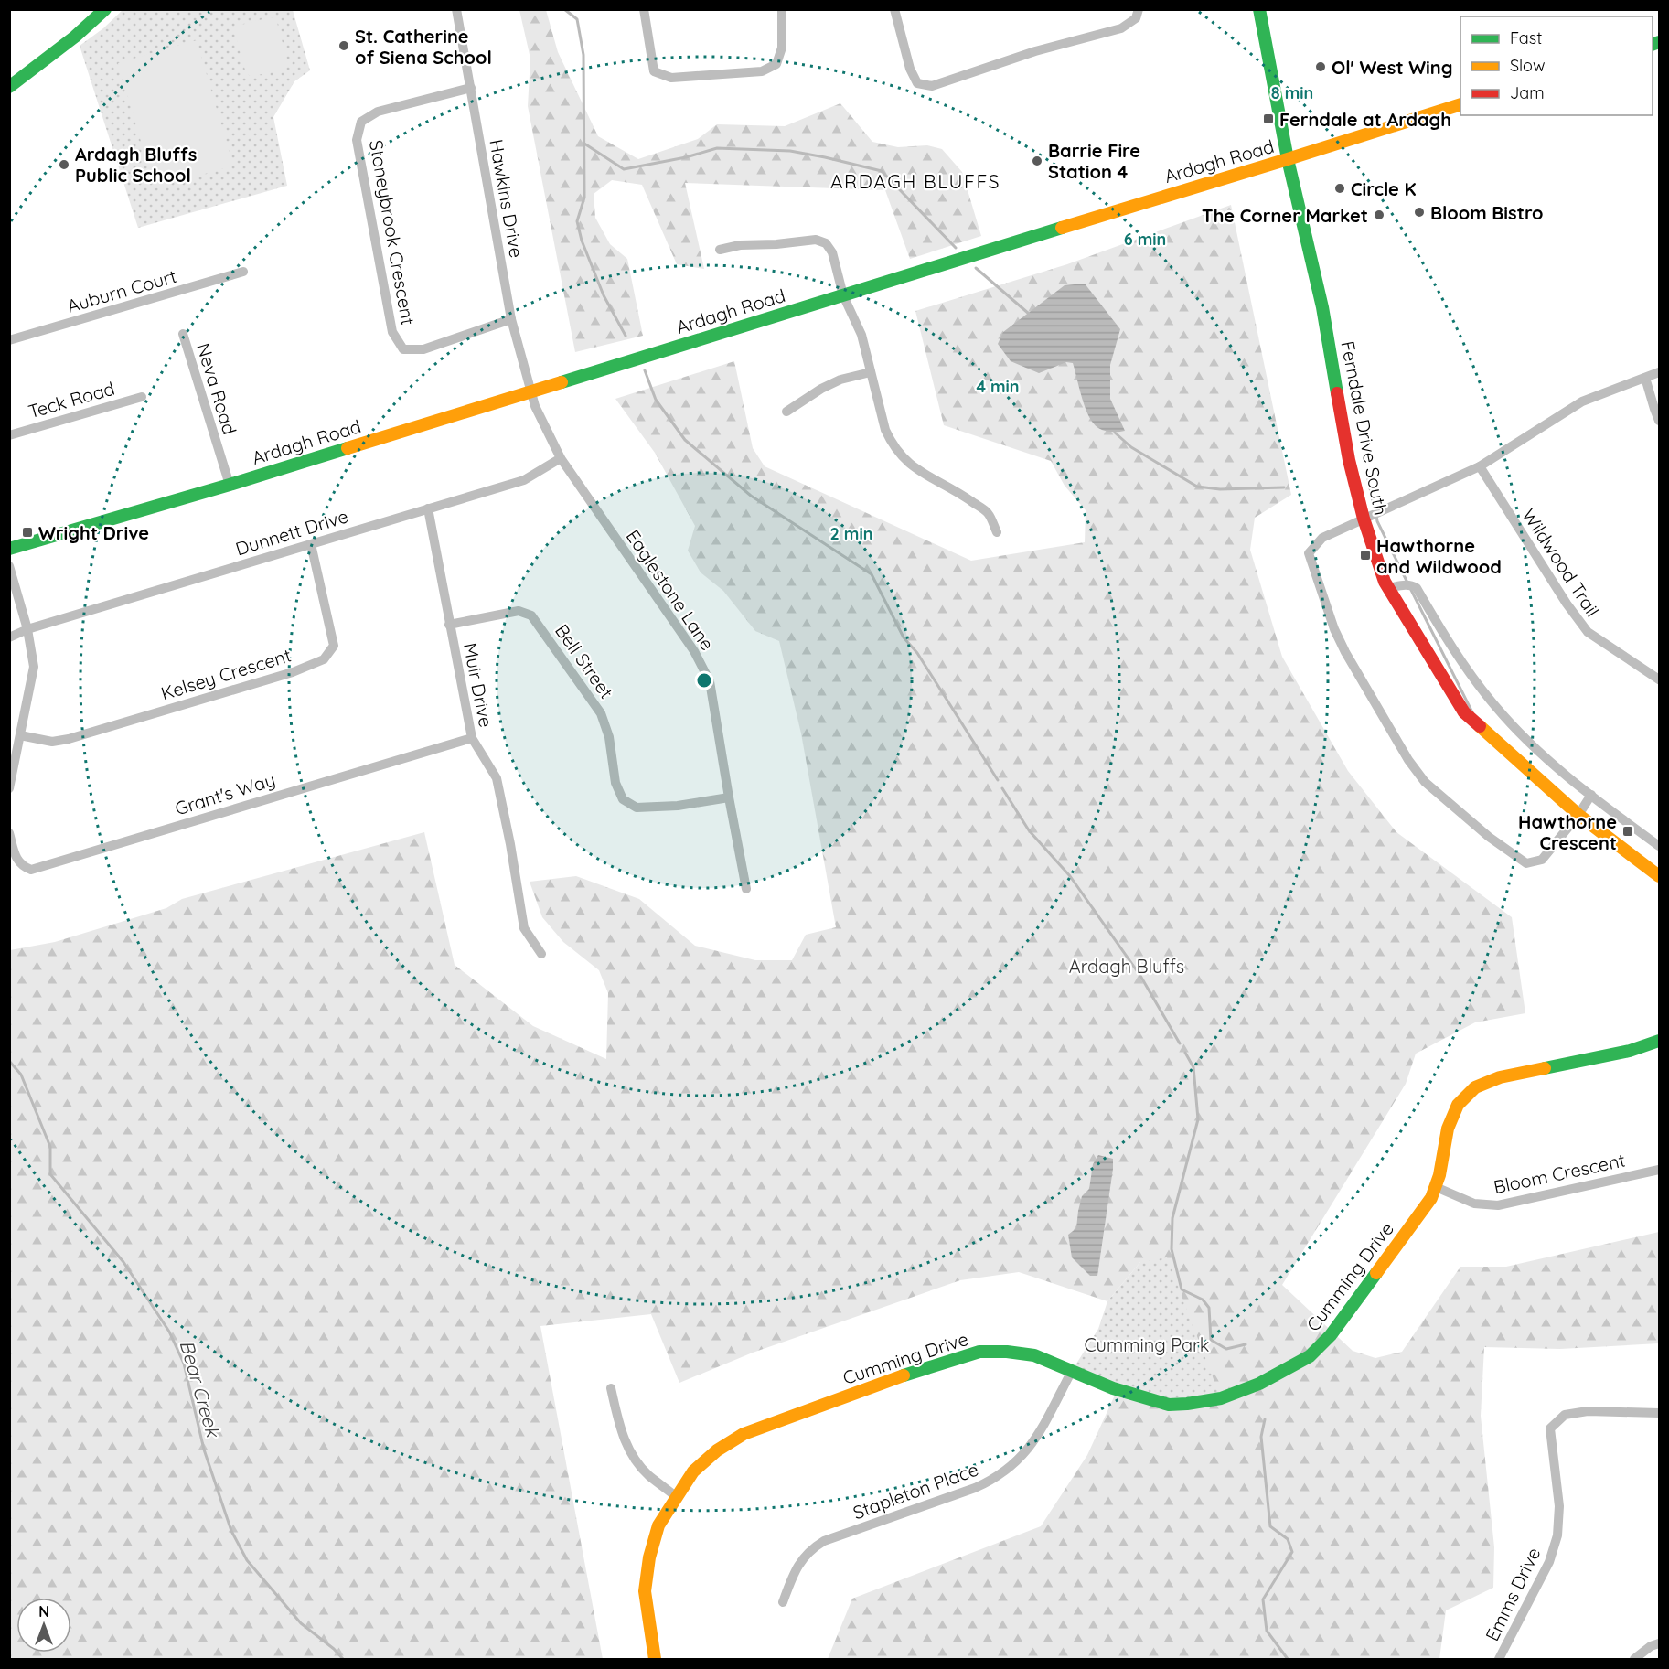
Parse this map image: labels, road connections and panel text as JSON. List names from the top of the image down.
{
  "streets": {
    "street": [
      "Ardagh Road",
      "Hawkins Drive",
      "Stoneybrook Crescent",
      "Auburn Court",
      "Neva Road",
      "Teck Road",
      "Ferndale Drive South",
      "Dunnett Drive",
      "Wildwood Trail",
      "Eaglestone Lane",
      "Bell Street",
      "Kelsey Crescent",
      "Muir Drive",
      "Grant's Way",
      "Bloom Crescent",
      "Cumming Drive",
      "Stapleton Place",
      "Emms Drive"
    ]
  },
  "crossings": [
    ["Ardagh Road", "Hawkins Drive"],
    ["Ardagh Road", "Neva Road"],
    ["Ardagh Road", "Ferndale Drive South"],
    ["Ardagh Road", "Eaglestone Lane"],
    ["Hawkins Drive", "Stoneybrook Crescent"],
    ["Hawkins Drive", "Eaglestone Lane"],
    ["Dunnett Drive", "Eaglestone Lane"],
    ["Dunnett Drive", "Kelsey Crescent"],
    ["Dunnett Drive", "Muir Drive"],
    ["Eaglestone Lane", "Bell Street"],
    ["Bell Street", "Muir Drive"],
    ["Muir Drive", "Grant's Way"],
    ["Bloom Crescent", "Cumming Drive"],
    ["Cumming Drive", "Stapleton Place"]
  ],
  "districts": ["ARDAGH BLUFFS"],
  "water": ["Bear Creek"],
  "parks": ["Ardagh Bluffs", "Cumming Park"],
  "places": {
    "other": [
      "St. Catherine of Siena School",
      "Ol' West Wing",
      "Barrie Fire Station 4",
      "Ardagh Bluffs Public School",
      "Circle K",
      "Bloom Bistro",
      "The Corner Market"
    ],
    "transit": [
      "Ferndale at Ardagh",
      "Wright Drive",
      "Hawthorne and Wildwood",
      "Hawthorne Crescent"
    ]
  },
  "legend": ["Fast", "Slow", "Jam"],
  "north": "top",
  "rings": [
    "8 min",
    "6 min",
    "4 min",
    "2 min"
  ]
}
